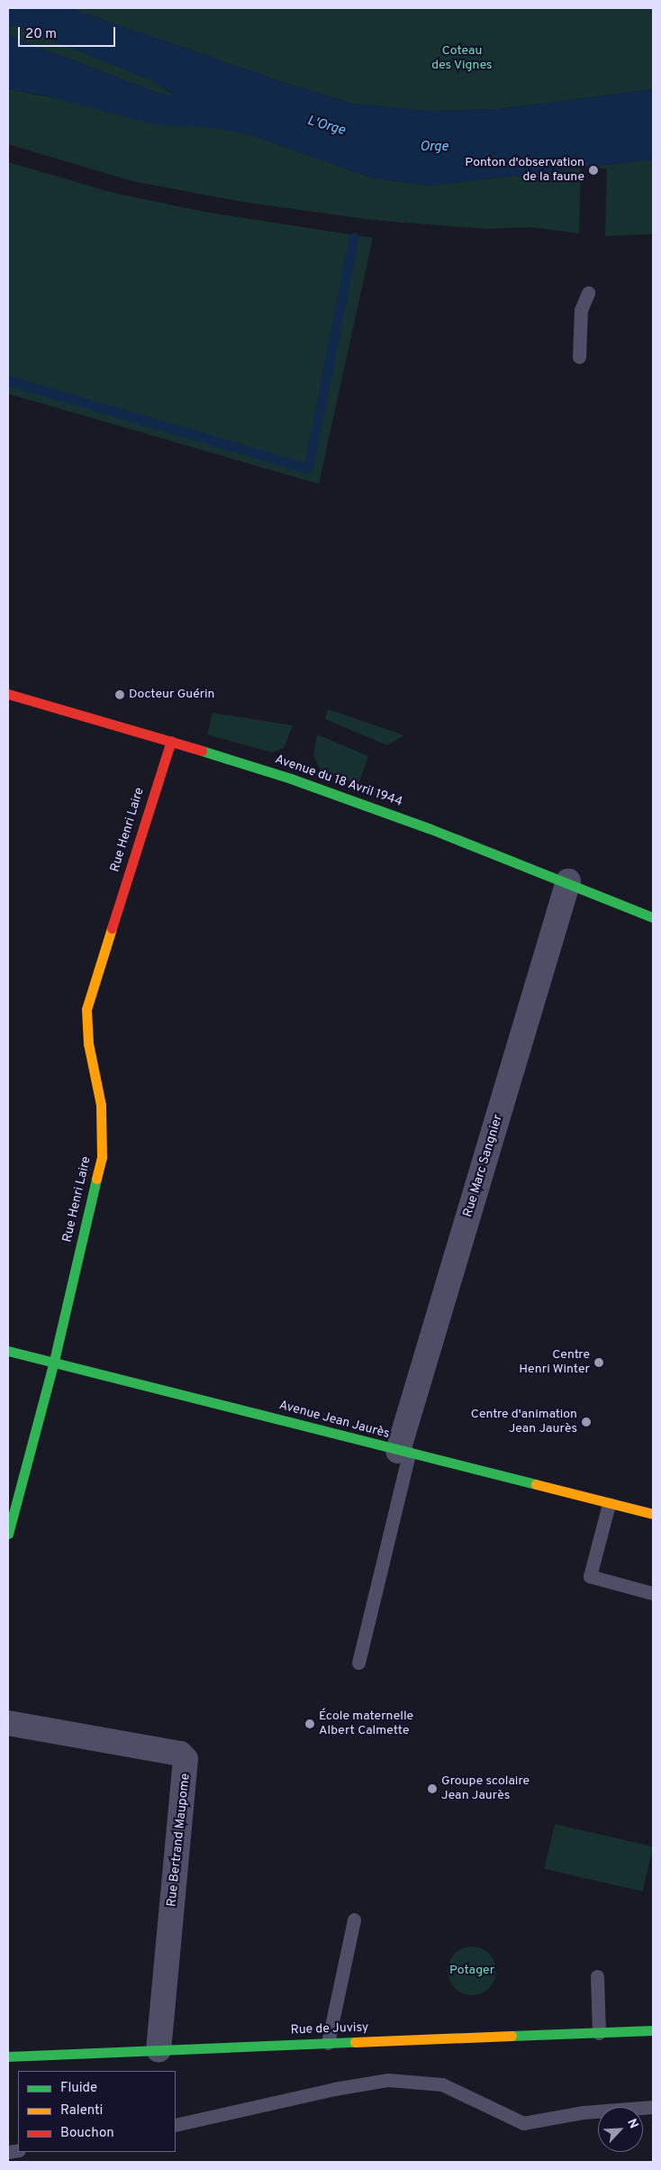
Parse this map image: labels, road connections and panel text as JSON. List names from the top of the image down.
{
  "streets": {
    "street": [
      "Avenue du 18 Avril 1944",
      "Rue Henri Laire",
      "Rue Marc Sangnier",
      "Avenue Jean Jaurès",
      "Rue Bertrand Maupome",
      "Rue de Juvisy"
    ]
  },
  "crossings": [
    ["Avenue du 18 Avril 1944", "Rue Henri Laire"],
    ["Avenue du 18 Avril 1944", "Rue Marc Sangnier"],
    ["Rue Henri Laire", "Avenue Jean Jaurès"],
    ["Rue Marc Sangnier", "Avenue Jean Jaurès"],
    ["Rue Bertrand Maupome", "Rue de Juvisy"]
  ],
  "water": ["L'Orge", "Orge"],
  "parks": ["Coteau des Vignes", "Potager"],
  "places": [
    "Ponton d'observation de la faune",
    "Docteur Guérin",
    "Centre Henri Winter",
    "Centre d'animation Jean Jaurès",
    "École maternelle Albert Calmette",
    "Groupe scolaire Jean Jaurès"
  ],
  "legend": ["Fluide", "Ralenti", "Bouchon"],
  "scale_bar": "20 m",
  "north": "top right"
}
